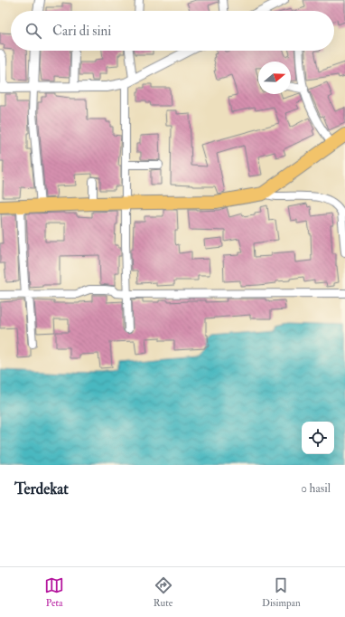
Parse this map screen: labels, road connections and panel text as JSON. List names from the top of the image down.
{
  "north": "right",
  "page": {
    "search": "Cari di sini",
    "heading": ["Terdekat", "0 hasil"],
    "nav": ["Peta", "Rute", "Disimpan"]
  }
}
